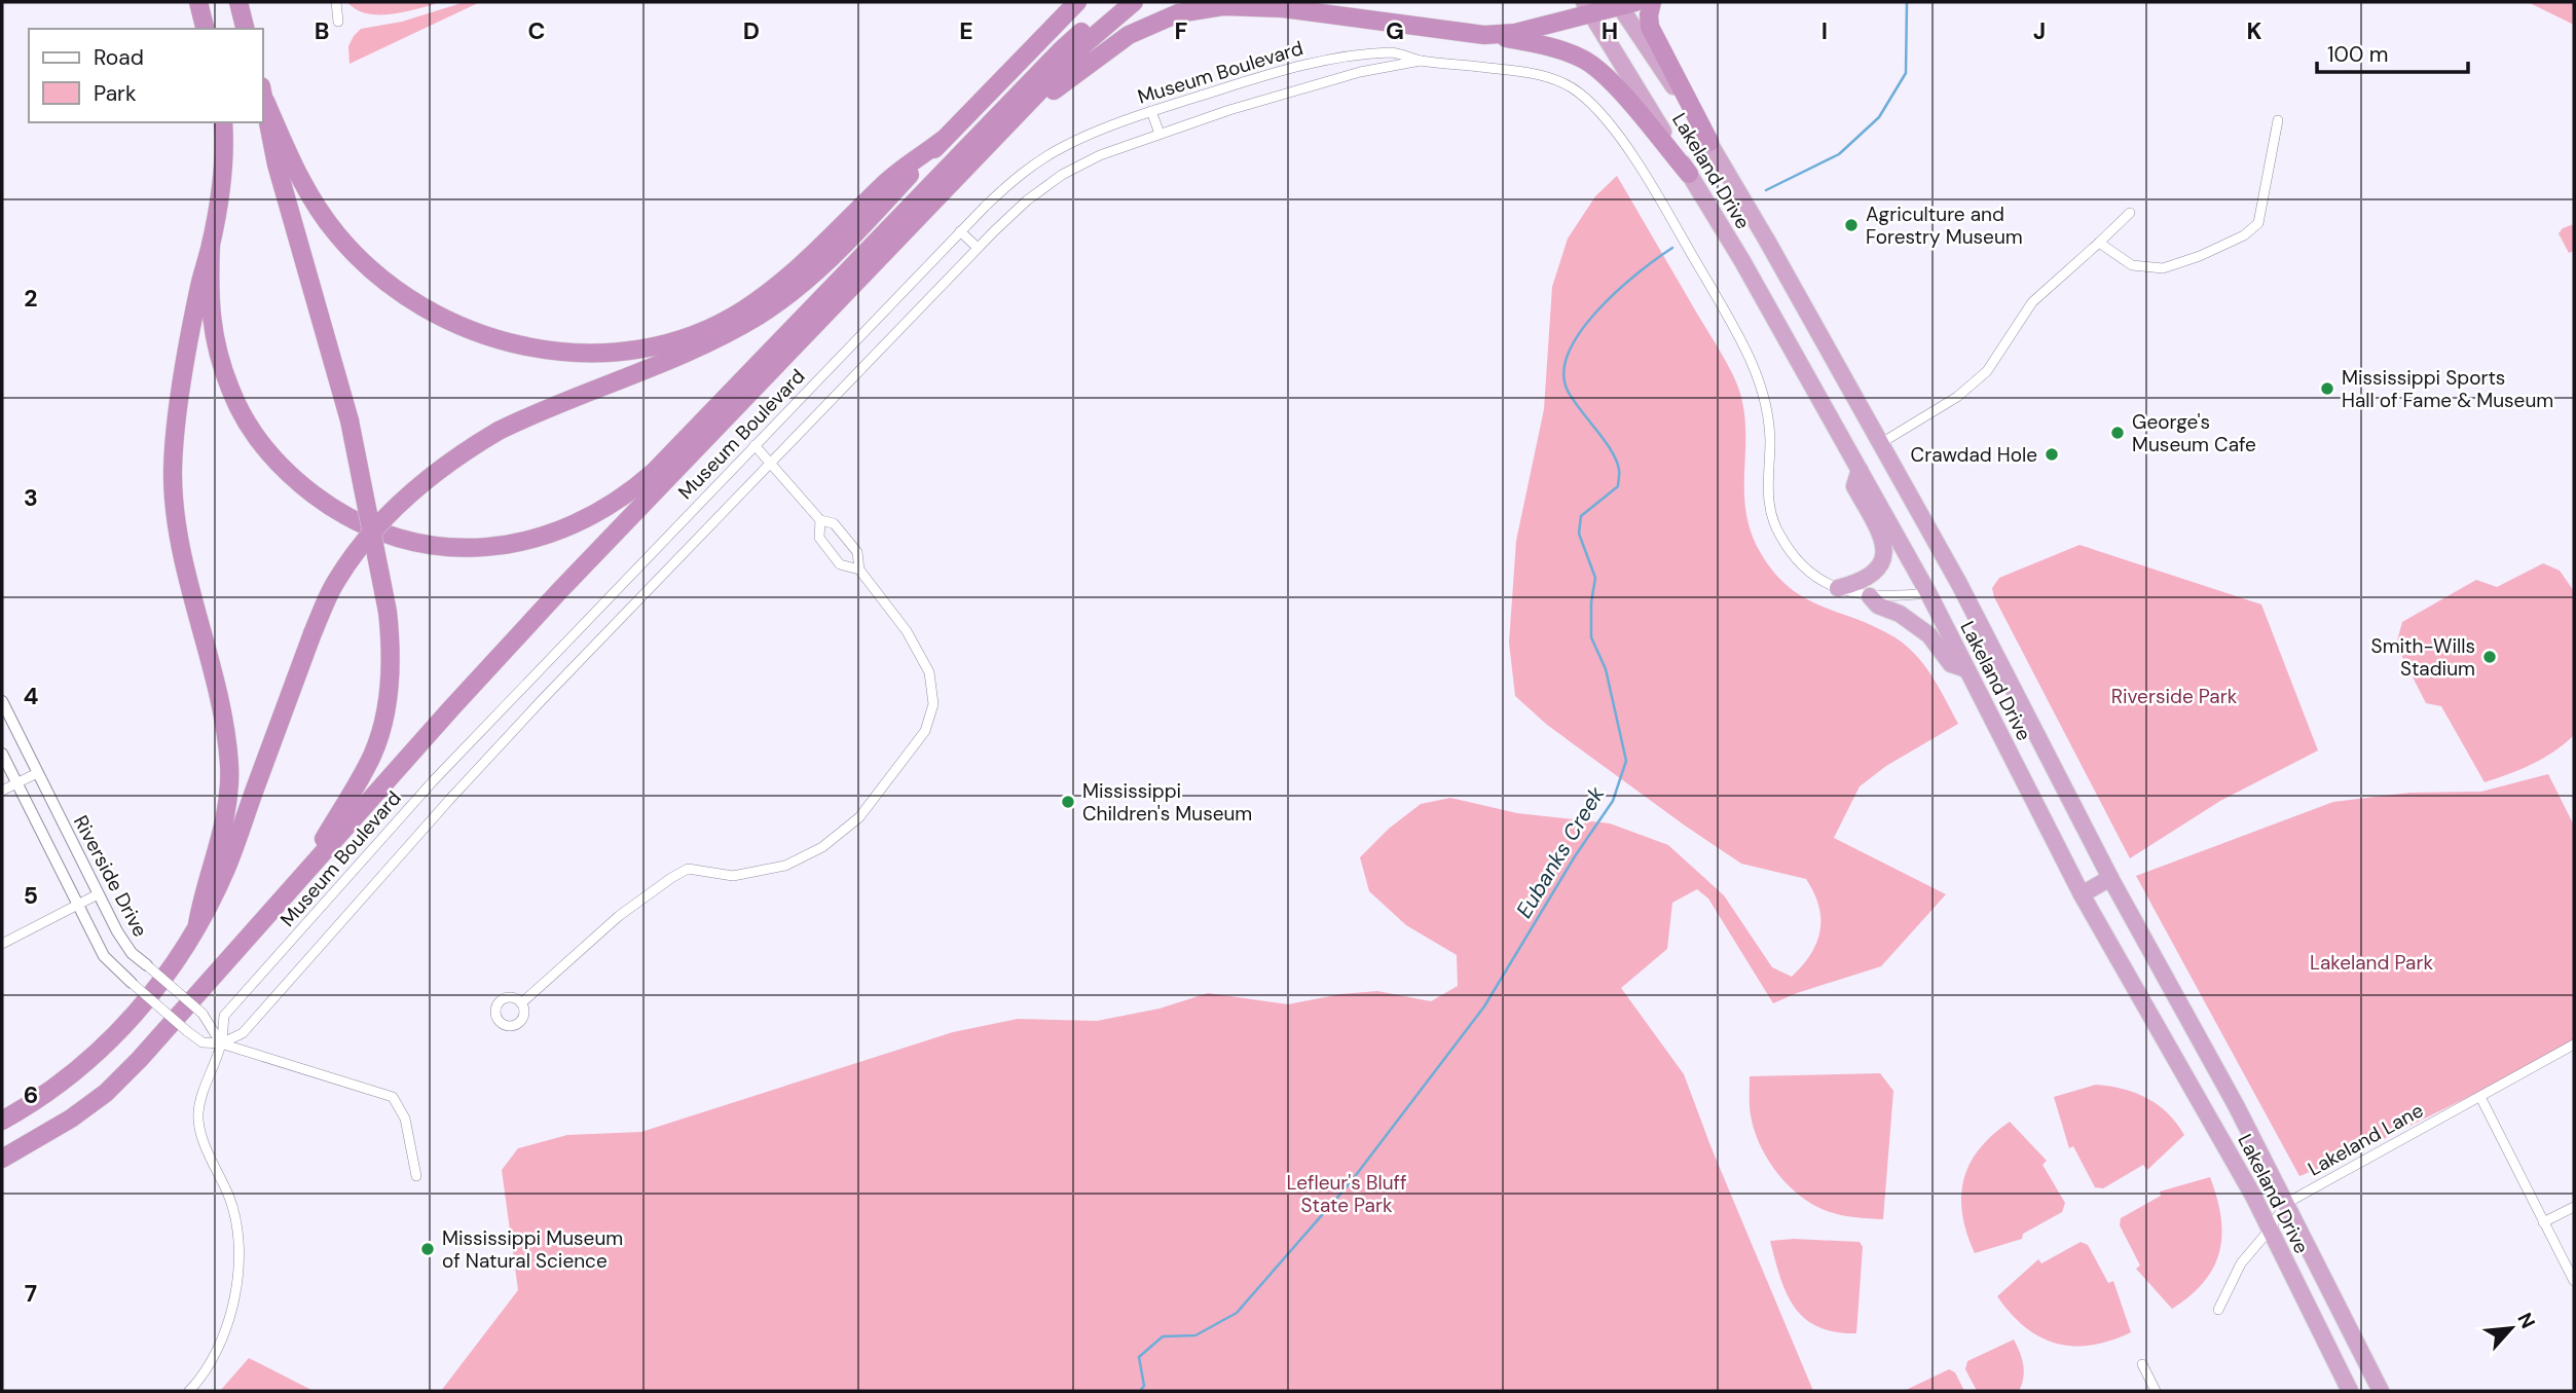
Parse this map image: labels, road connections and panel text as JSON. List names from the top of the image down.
{
  "streets": {
    "highway": ["Lakeland Drive"],
    "street": ["Museum Boulevard", "Riverside Drive", "Lakeland Lane"]
  },
  "crossings": [
    ["Museum Boulevard", "Lakeland Drive"],
    ["Museum Boulevard", "Riverside Drive"],
    ["Lakeland Drive", "Lakeland Lane"]
  ],
  "water": ["Eubanks Creek"],
  "parks": ["Riverside Park", "Lakeland Park", "Lefleur's Bluff State Park"],
  "places": [
    "Agriculture and Forestry Museum",
    "Mississippi Sports Hall of Fame & Museum",
    "George's Museum Cafe",
    "Crawdad Hole",
    "Smith-Wills Stadium",
    "Mississippi Children's Museum",
    "Mississippi Museum of Natural Science"
  ],
  "legend": ["Road", "Park"],
  "scale_bar": "100 m",
  "north": "top right",
  "grid": {
    "columns": [
      "B",
      "C",
      "D",
      "E",
      "F",
      "G",
      "H",
      "I",
      "J",
      "K"
    ],
    "rows": [
      "2",
      "3",
      "4",
      "5",
      "6",
      "7"
    ]
  }
}
